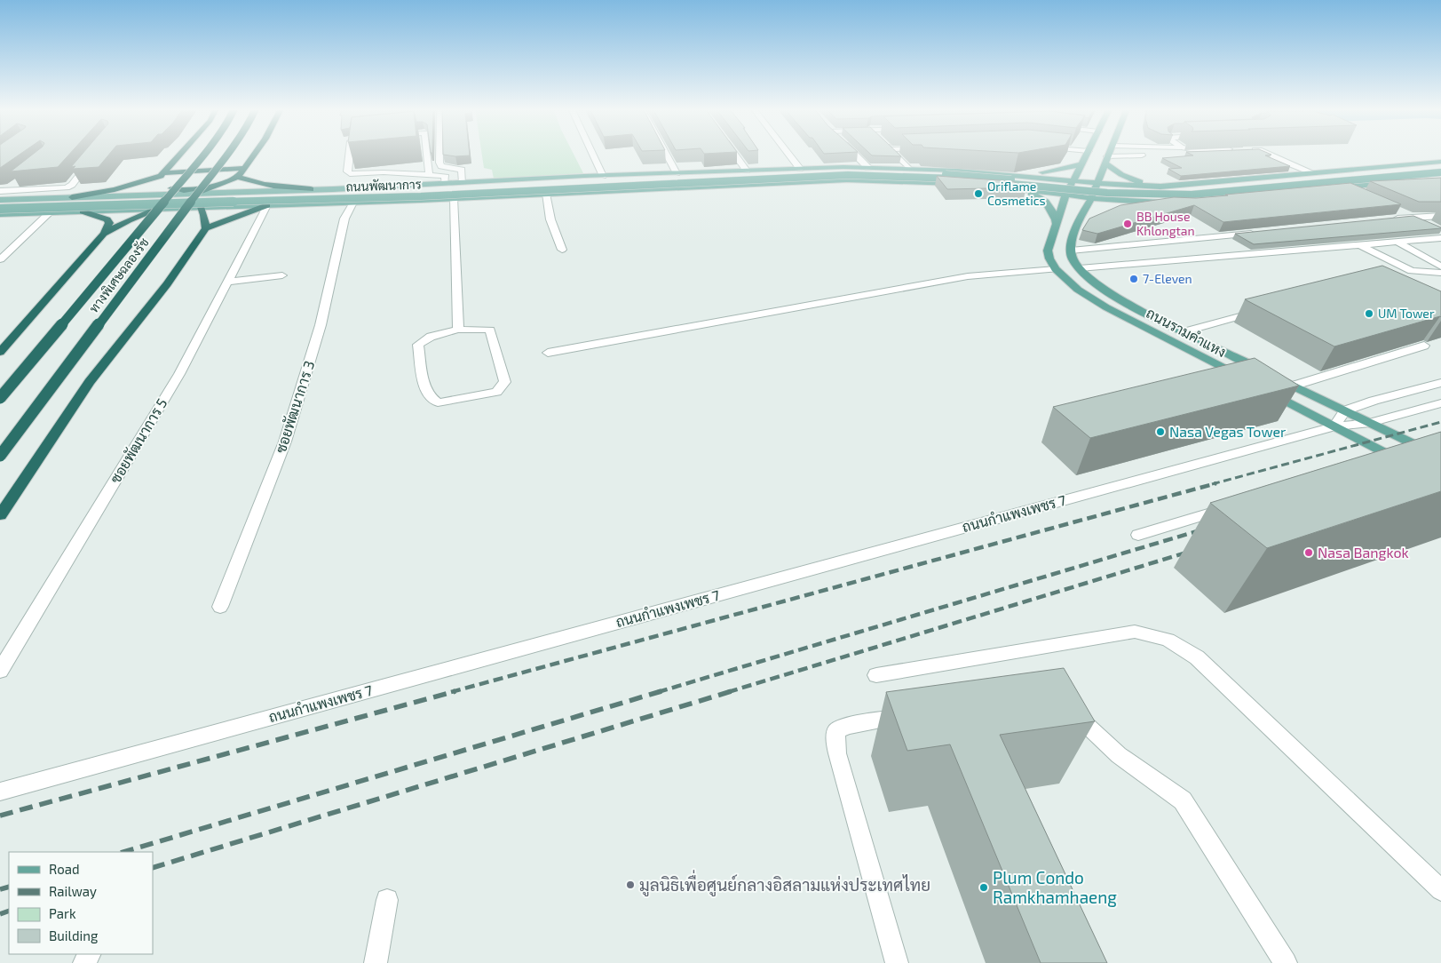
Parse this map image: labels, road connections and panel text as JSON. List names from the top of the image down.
{
  "streets": {
    "highway": ["ทางพิเศษฉลองรัช"],
    "main road": ["ถนนพัฒนาการ", "ถนนรามคำแหง"],
    "street": ["ซอยพัฒนาการ 3", "ซอยพัฒนาการ 5", "ถนนกำแพงเพชร 7"]
  },
  "crossings": [
    ["ถนนพัฒนาการ", "ถนนรามคำแหง"],
    ["ถนนพัฒนาการ", "ซอยพัฒนาการ 3"],
    ["ถนนพัฒนาการ", "ซอยพัฒนาการ 5"],
    ["ถนนรามคำแหง", "ถนนกำแพงเพชร 7"]
  ],
  "places": [
    "Oriflame Cosmetics",
    "BB House Khlongtan",
    "7-Eleven",
    "UM Tower",
    "Nasa Vegas Tower",
    "Nasa Bangkok",
    "มูลนิธิเพื่อศูนย์กลางอิสลามแห่งประเทศไทย",
    "Plum Condo Ramkhamhaeng"
  ],
  "legend": [
    "Road",
    "Railway",
    "Park",
    "Building"
  ]
}
